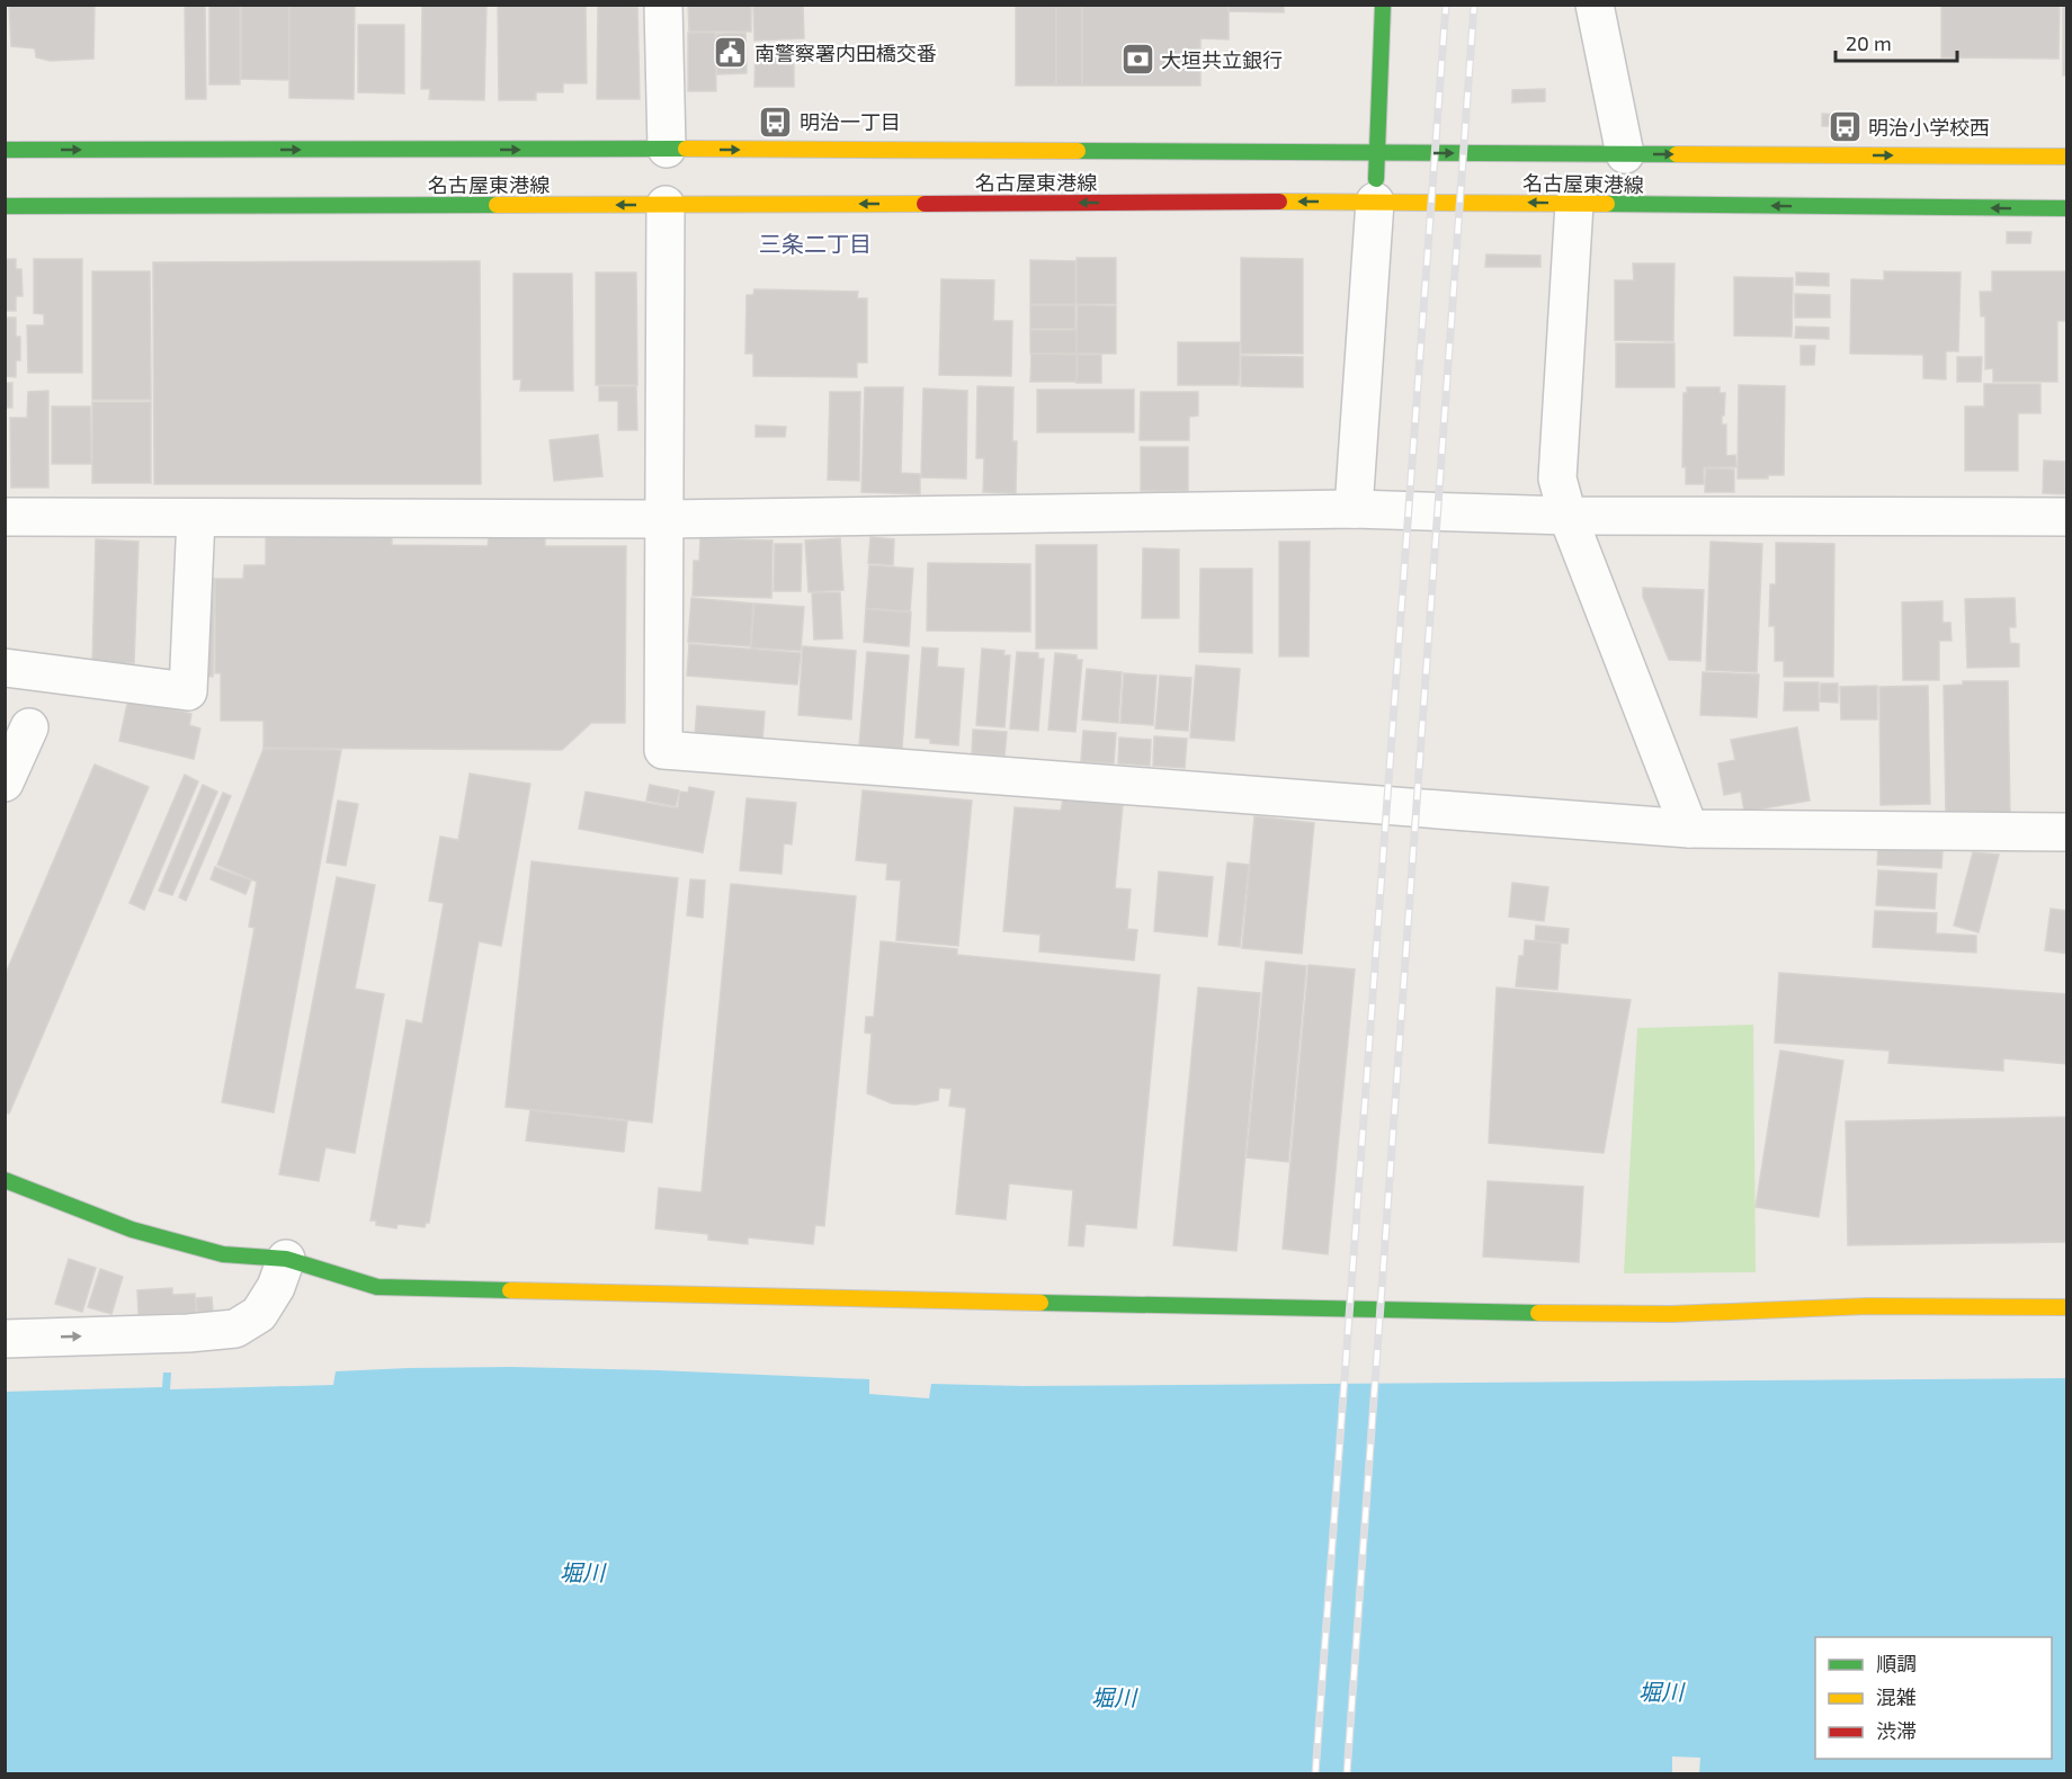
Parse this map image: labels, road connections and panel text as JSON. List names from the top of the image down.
{
  "streets": {
    "main road": ["名古屋東港線"]
  },
  "districts": ["三条二丁目"],
  "water": ["堀川"],
  "places": {
    "public building": ["南警察署内田橋交番"],
    "bank": ["大垣共立銀行"],
    "bus stop": ["明治一丁目", "明治小学校西"]
  },
  "legend": ["順調", "混雑", "渋滞"],
  "scale_bar": "20 m"
}
